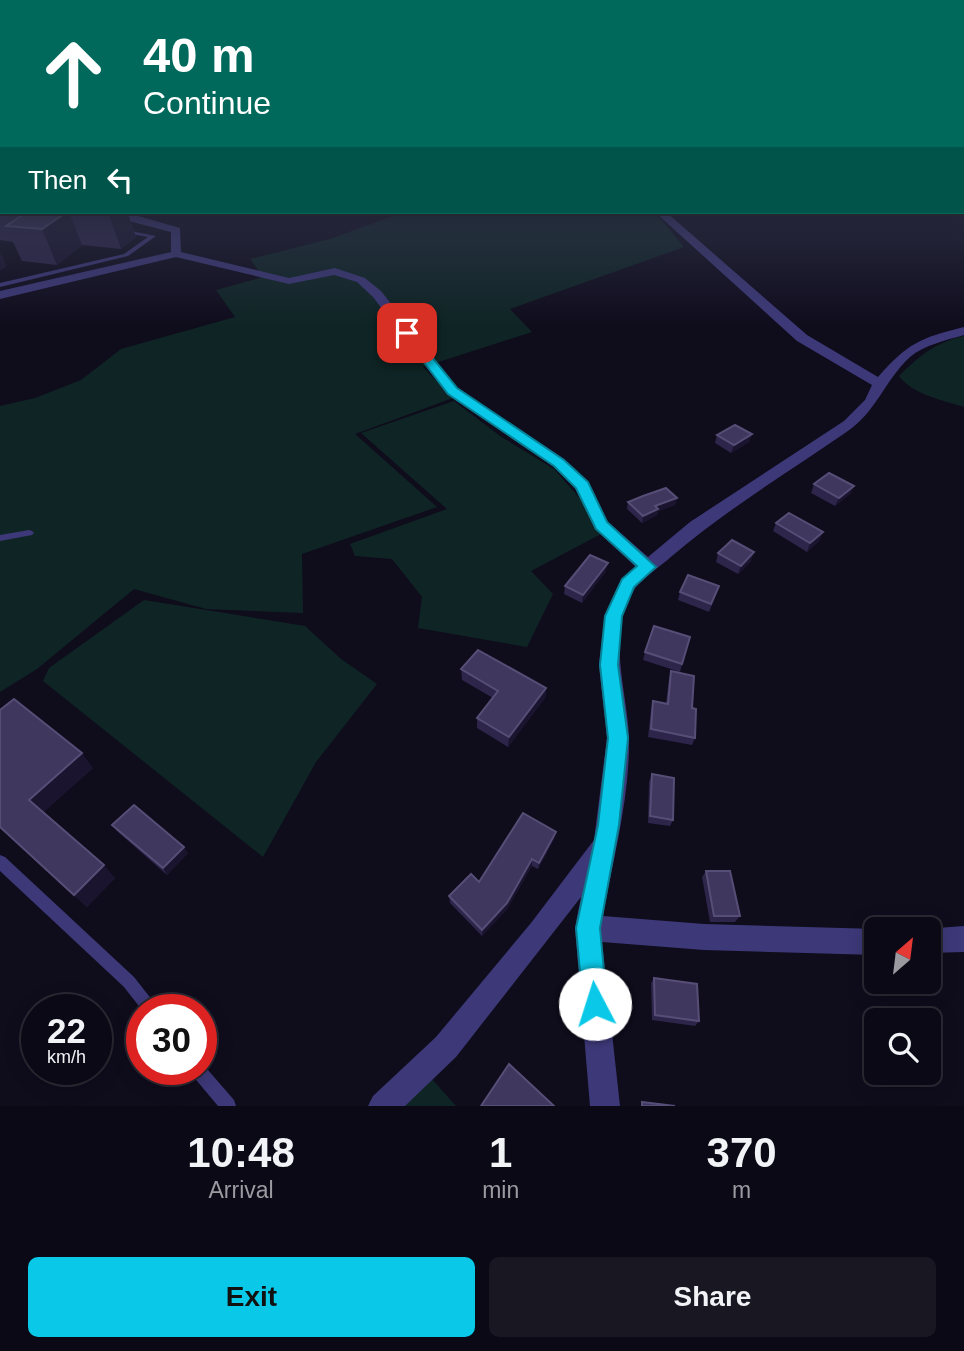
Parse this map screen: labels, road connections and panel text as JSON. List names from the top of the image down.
{
  "north": "top right",
  "page": {
    "turn": ["40 m", "Continue"],
    "then": "Then",
    "speed": "22 km/h",
    "limit": "30",
    "eta": [
      "10:48",
      "Arrival",
      "1",
      "min",
      "370",
      "m"
    ],
    "buttons": ["Exit", "Share"]
  }
}
